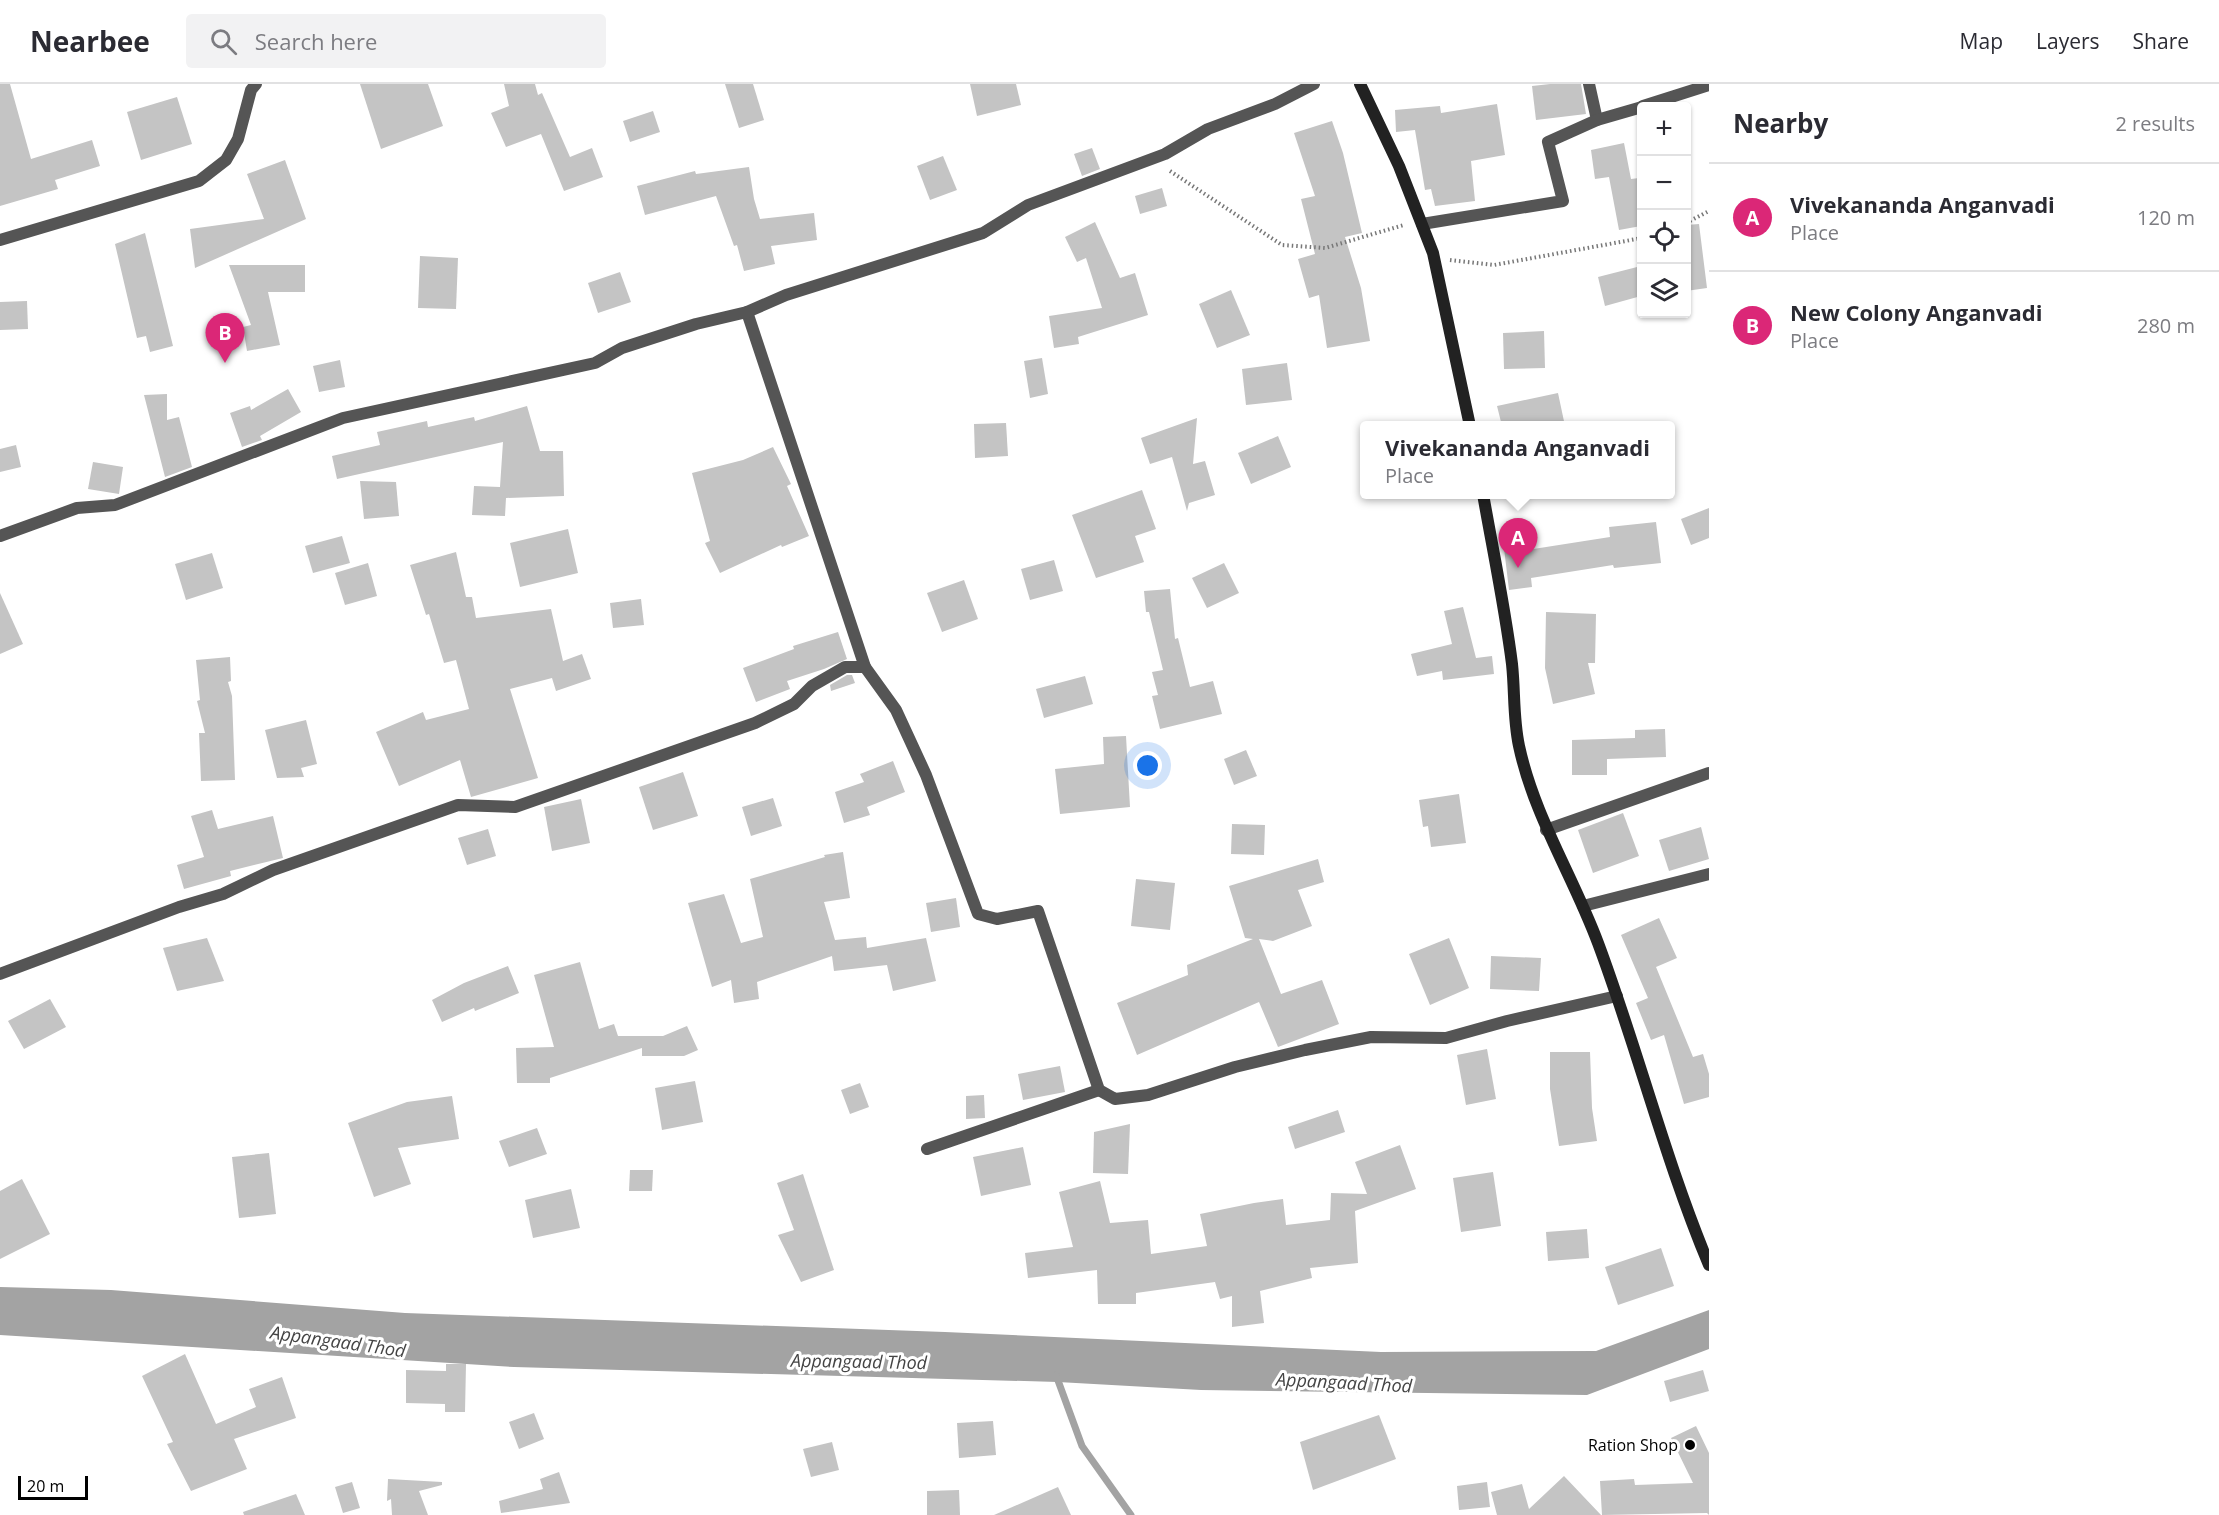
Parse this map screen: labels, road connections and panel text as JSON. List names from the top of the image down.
{
  "water": ["Appangaad Thod"],
  "places": ["Ration Shop"],
  "scale_bar": "20 m",
  "page": {
    "header": "Nearbee",
    "search": "Search here",
    "nav": ["Map", "Layers", "Share"],
    "heading": ["Nearby", "2 results"],
    "map_buttons": ["+", "−"],
    "list": [
      {
        "mark": "A",
        "name": "Vivekananda Anganvadi",
        "note": "Place",
        "value": "120 m"
      },
      {
        "mark": "B",
        "name": "New Colony Anganvadi",
        "note": "Place",
        "value": "280 m"
      }
    ],
    "pins": ["B", "A"],
    "popup": ["Vivekananda Anganvadi", "Place"],
    "scale": "20 m"
  }
}
